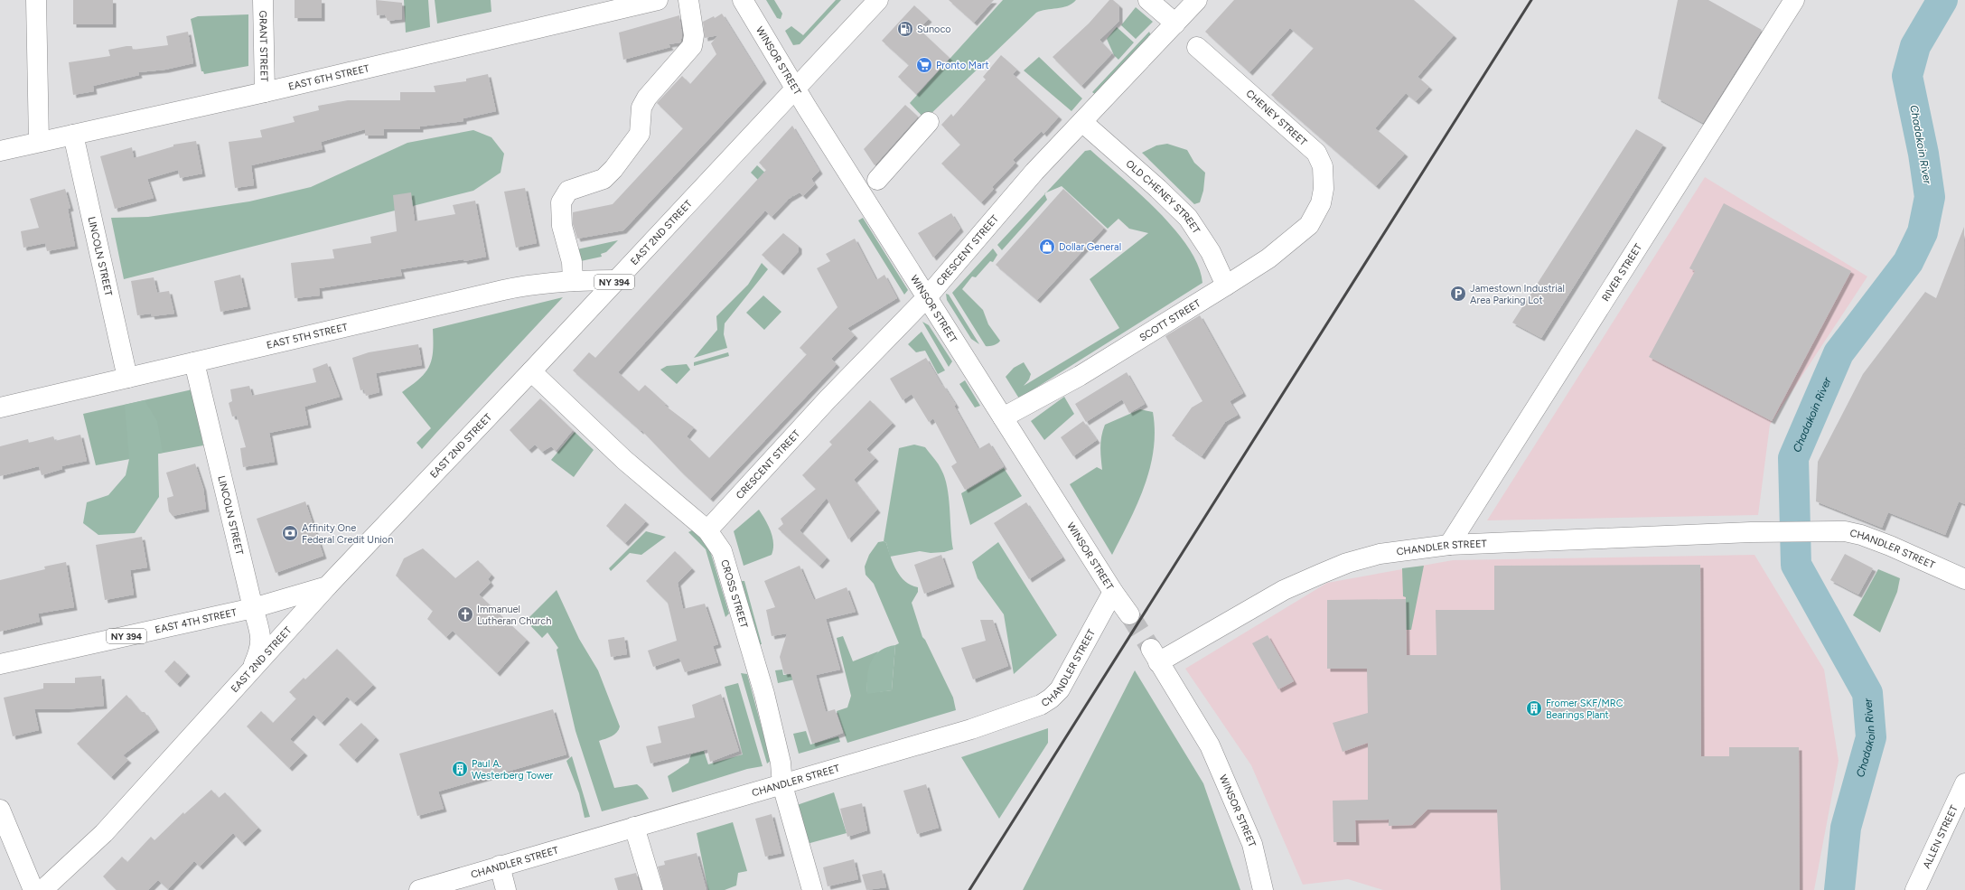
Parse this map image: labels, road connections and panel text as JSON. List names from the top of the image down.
{
  "streets": {
    "street": [
      "GRANT STREET",
      "WINSOR STREET",
      "EAST 6TH STREET",
      "CHENEY STREET",
      "OLD CHENEY STREET",
      "EAST 2ND STREET",
      "CRESCENT STREET",
      "LINCOLN STREET",
      "RIVER STREET",
      "NY 394",
      "SCOTT STREET",
      "EAST 5TH STREET",
      "CHANDLER STREET",
      "CROSS STREET",
      "EAST 4TH STREET",
      "ALLEN STREET"
    ]
  },
  "crossings": [
    ["GRANT STREET", "EAST 6TH STREET"],
    ["WINSOR STREET", "EAST 2ND STREET"],
    ["WINSOR STREET", "CRESCENT STREET"],
    ["WINSOR STREET", "SCOTT STREET"],
    ["WINSOR STREET", "CHANDLER STREET"],
    ["EAST 6TH STREET", "LINCOLN STREET"],
    ["CHENEY STREET", "SCOTT STREET"],
    ["OLD CHENEY STREET", "CRESCENT STREET"],
    ["OLD CHENEY STREET", "SCOTT STREET"],
    ["EAST 2ND STREET", "LINCOLN STREET"],
    ["EAST 2ND STREET", "EAST 5TH STREET"],
    ["EAST 2ND STREET", "CROSS STREET"],
    ["EAST 2ND STREET", "EAST 4TH STREET"],
    ["CRESCENT STREET", "CROSS STREET"],
    ["LINCOLN STREET", "EAST 5TH STREET"],
    ["LINCOLN STREET", "EAST 4TH STREET"],
    ["RIVER STREET", "CHANDLER STREET"],
    ["CHANDLER STREET", "CROSS STREET"]
  ],
  "water": ["Chadakoin River"],
  "places": {
    "fuel station": ["Sunoco"],
    "supermarket": ["Pronto Mart"],
    "shop": ["Dollar General"],
    "parking": ["Jamestown Industrial Area Parking Lot"],
    "bank": ["Affinity One Federal Credit Union"],
    "church": ["Immanuel Lutheran Church"],
    "building": ["Fromer SKF/MRC Bearings Plant", "Paul A. Westerberg Tower"]
  }
}
